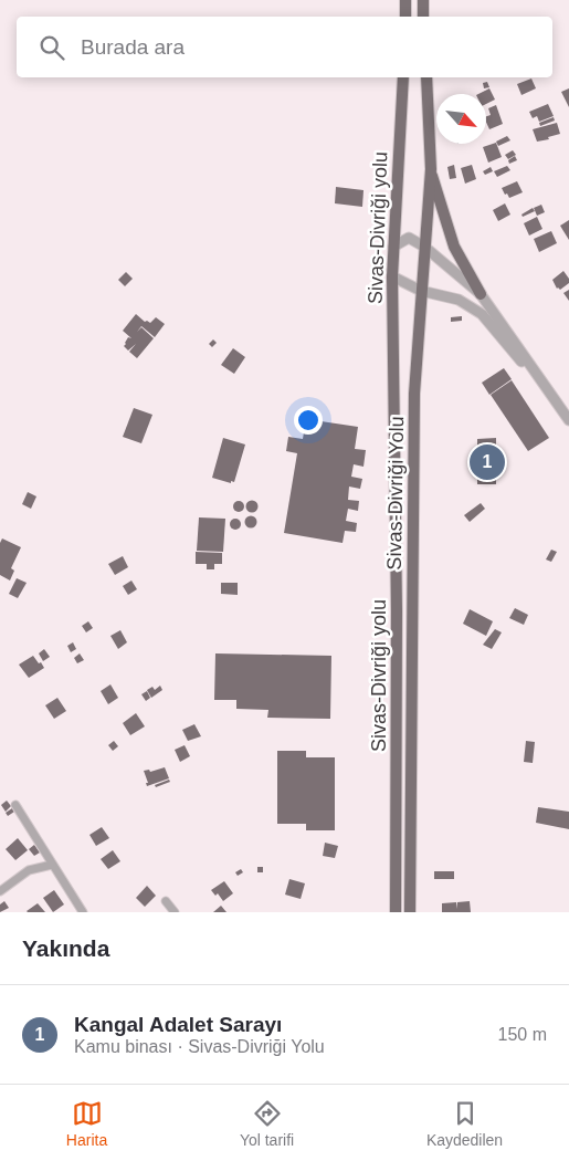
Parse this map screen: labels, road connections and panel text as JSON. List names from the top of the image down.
{
  "streets": {
    "main road": ["Sivas-Divriği yolu", "Sivas-Divriği Yolu"]
  },
  "north": "bottom right",
  "page": {
    "search": "Burada ara",
    "pins": "1",
    "heading": "Yakında",
    "list": [
      {
        "mark": "1",
        "name": "Kangal Adalet Sarayı",
        "note": "Kamu binası · Sivas-Divriği Yolu",
        "value": "150 m"
      }
    ],
    "nav": ["Harita", "Yol tarifi", "Kaydedilen"]
  }
}
